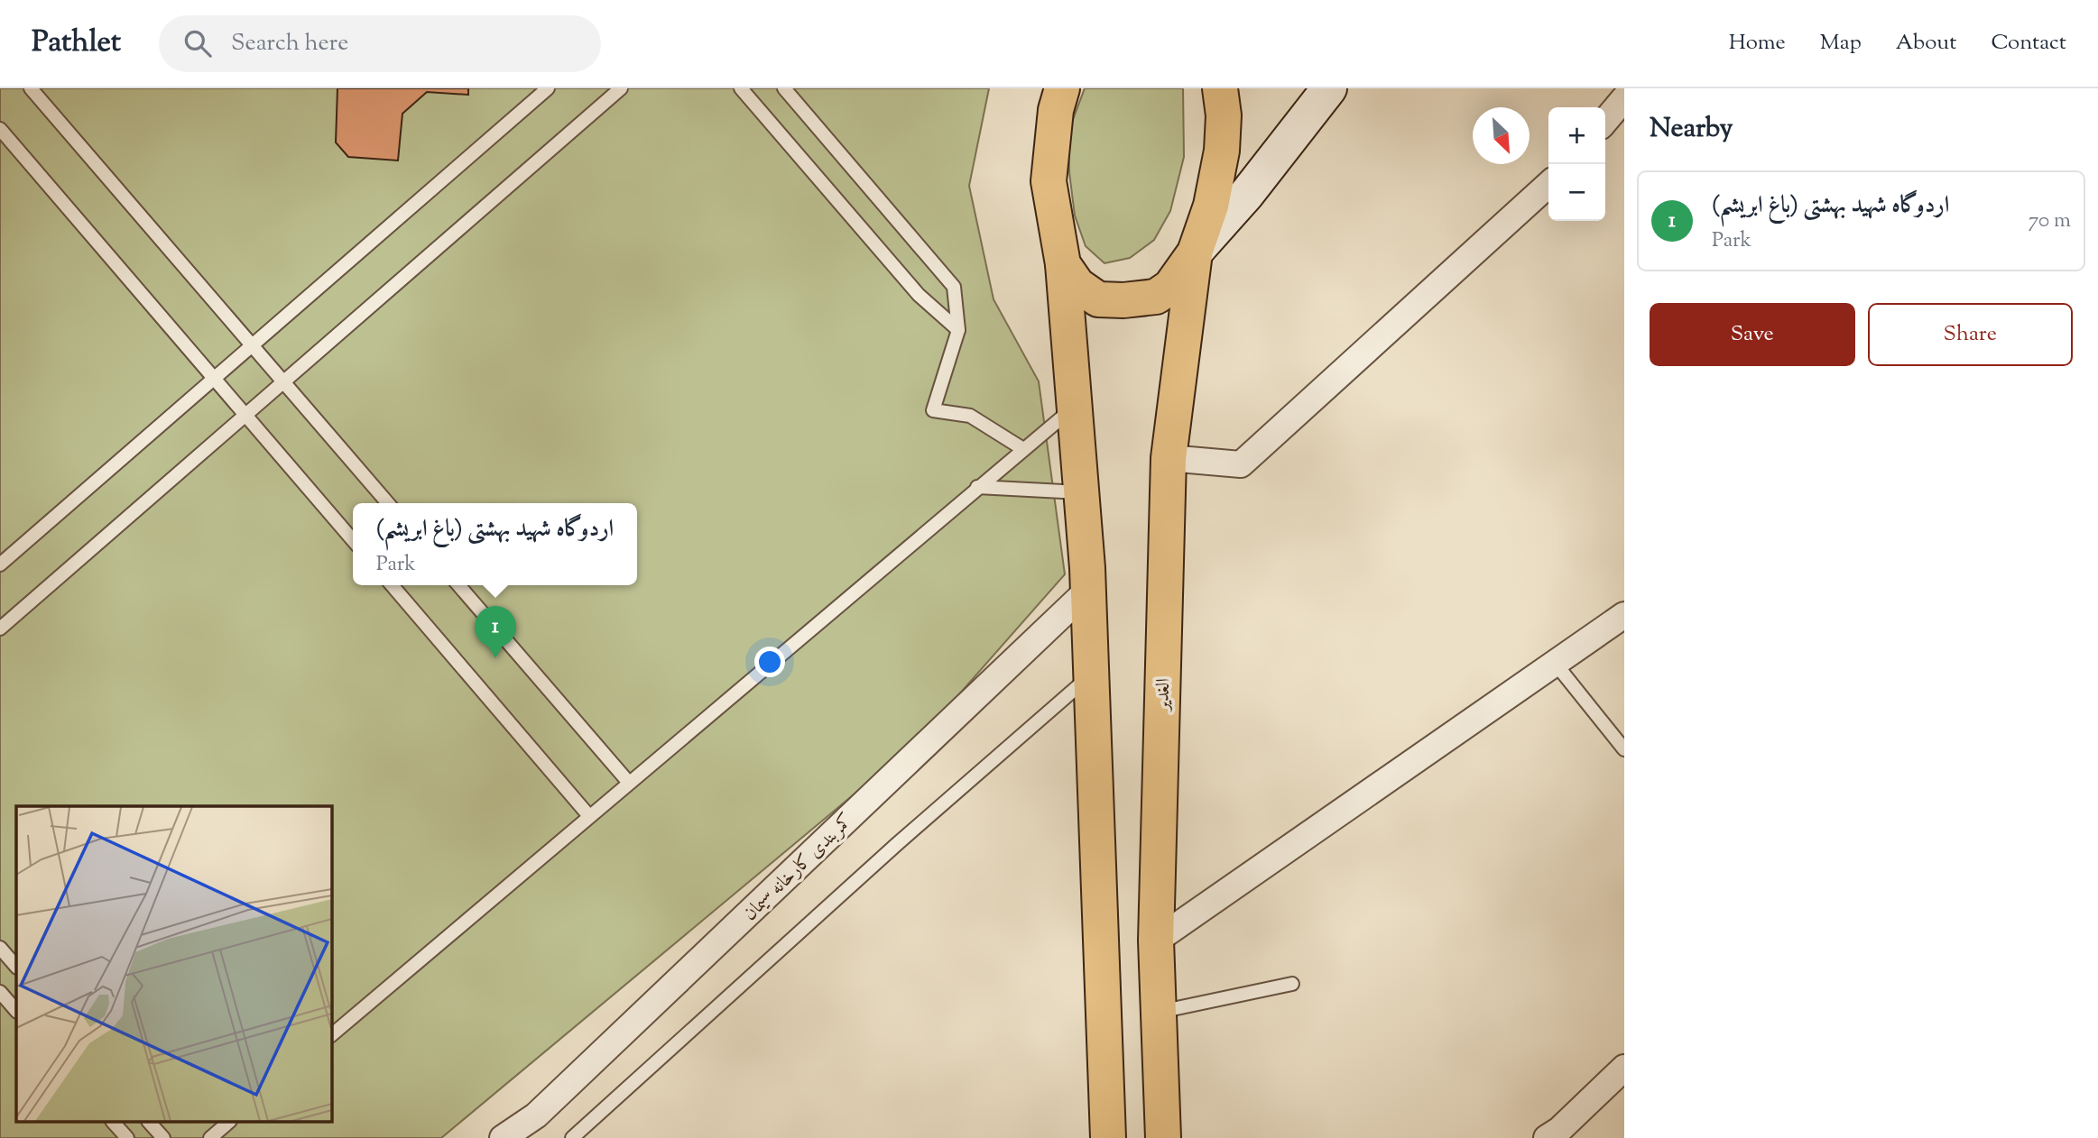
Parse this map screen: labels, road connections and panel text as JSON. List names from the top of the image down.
{
  "streets": {
    "main road": ["الغدیر"],
    "street": ["کمربندی کارخانه سیمان"]
  },
  "north": "bottom right",
  "page": {
    "header": "Pathlet",
    "search": "Search here",
    "nav": [
      "Home",
      "Map",
      "About",
      "Contact"
    ],
    "heading": "Nearby",
    "map_buttons": ["+", "−"],
    "list": [
      {
        "mark": "1",
        "name": "اردوگاه شهید بهشتی (باغ ابریشم)",
        "note": "Park",
        "value": "70 m"
      }
    ],
    "buttons": ["Save", "Share"],
    "popup": ["اردوگاه شهید بهشتی (باغ ابریشم)", "Park"],
    "pins": "1"
  }
}
